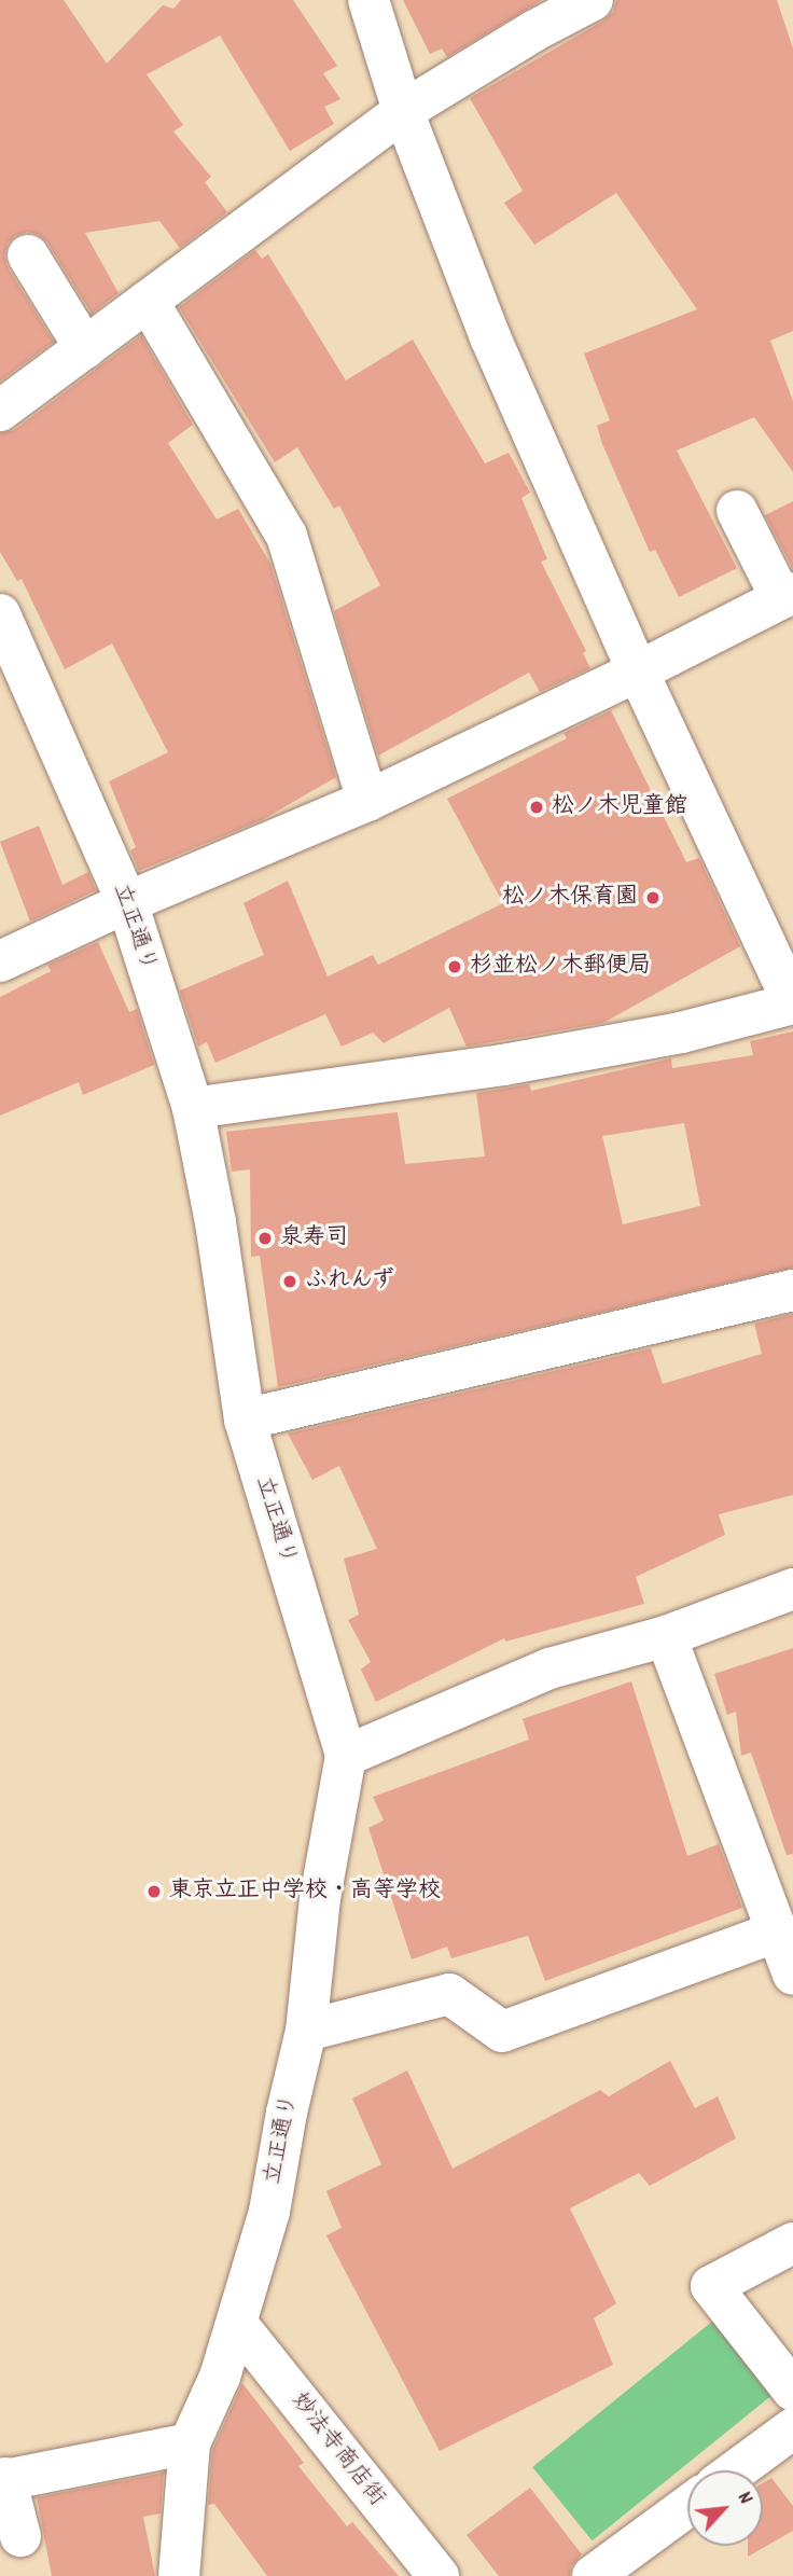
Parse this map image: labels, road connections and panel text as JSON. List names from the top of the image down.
{
  "streets": {
    "street": ["立正通り", "妙法寺商店街"]
  },
  "crossings": [
    ["立正通り", "妙法寺商店街"]
  ],
  "places": [
    "松ノ木児童館",
    "松ノ木保育園",
    "杉並松ノ木郵便局",
    "泉寿司",
    "ふれんず",
    "東京立正中学校・高等学校"
  ],
  "north": "top right"
}
